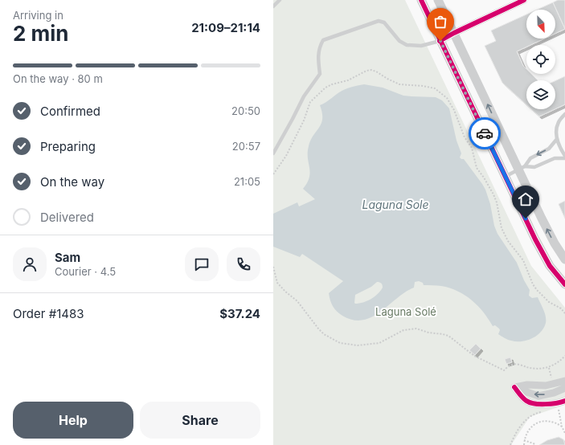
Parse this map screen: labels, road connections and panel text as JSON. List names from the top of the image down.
{
  "water": ["Laguna Sole"],
  "parks": ["Laguna Solé"],
  "north": "bottom right",
  "page": {
    "heading": ["2 min", "Arriving in", "21:09–21:14"],
    "panel": [
      "Sam",
      "Courier · 4.5",
      "Order #1483",
      "$37.24"
    ],
    "bar": "On the way · 80 m",
    "list": [
      ["Confirmed", "20:50"],
      ["Preparing", "20:57"],
      ["On the way", "21:05"],
      "Delivered"
    ],
    "buttons": ["Help", "Share"]
  }
}
